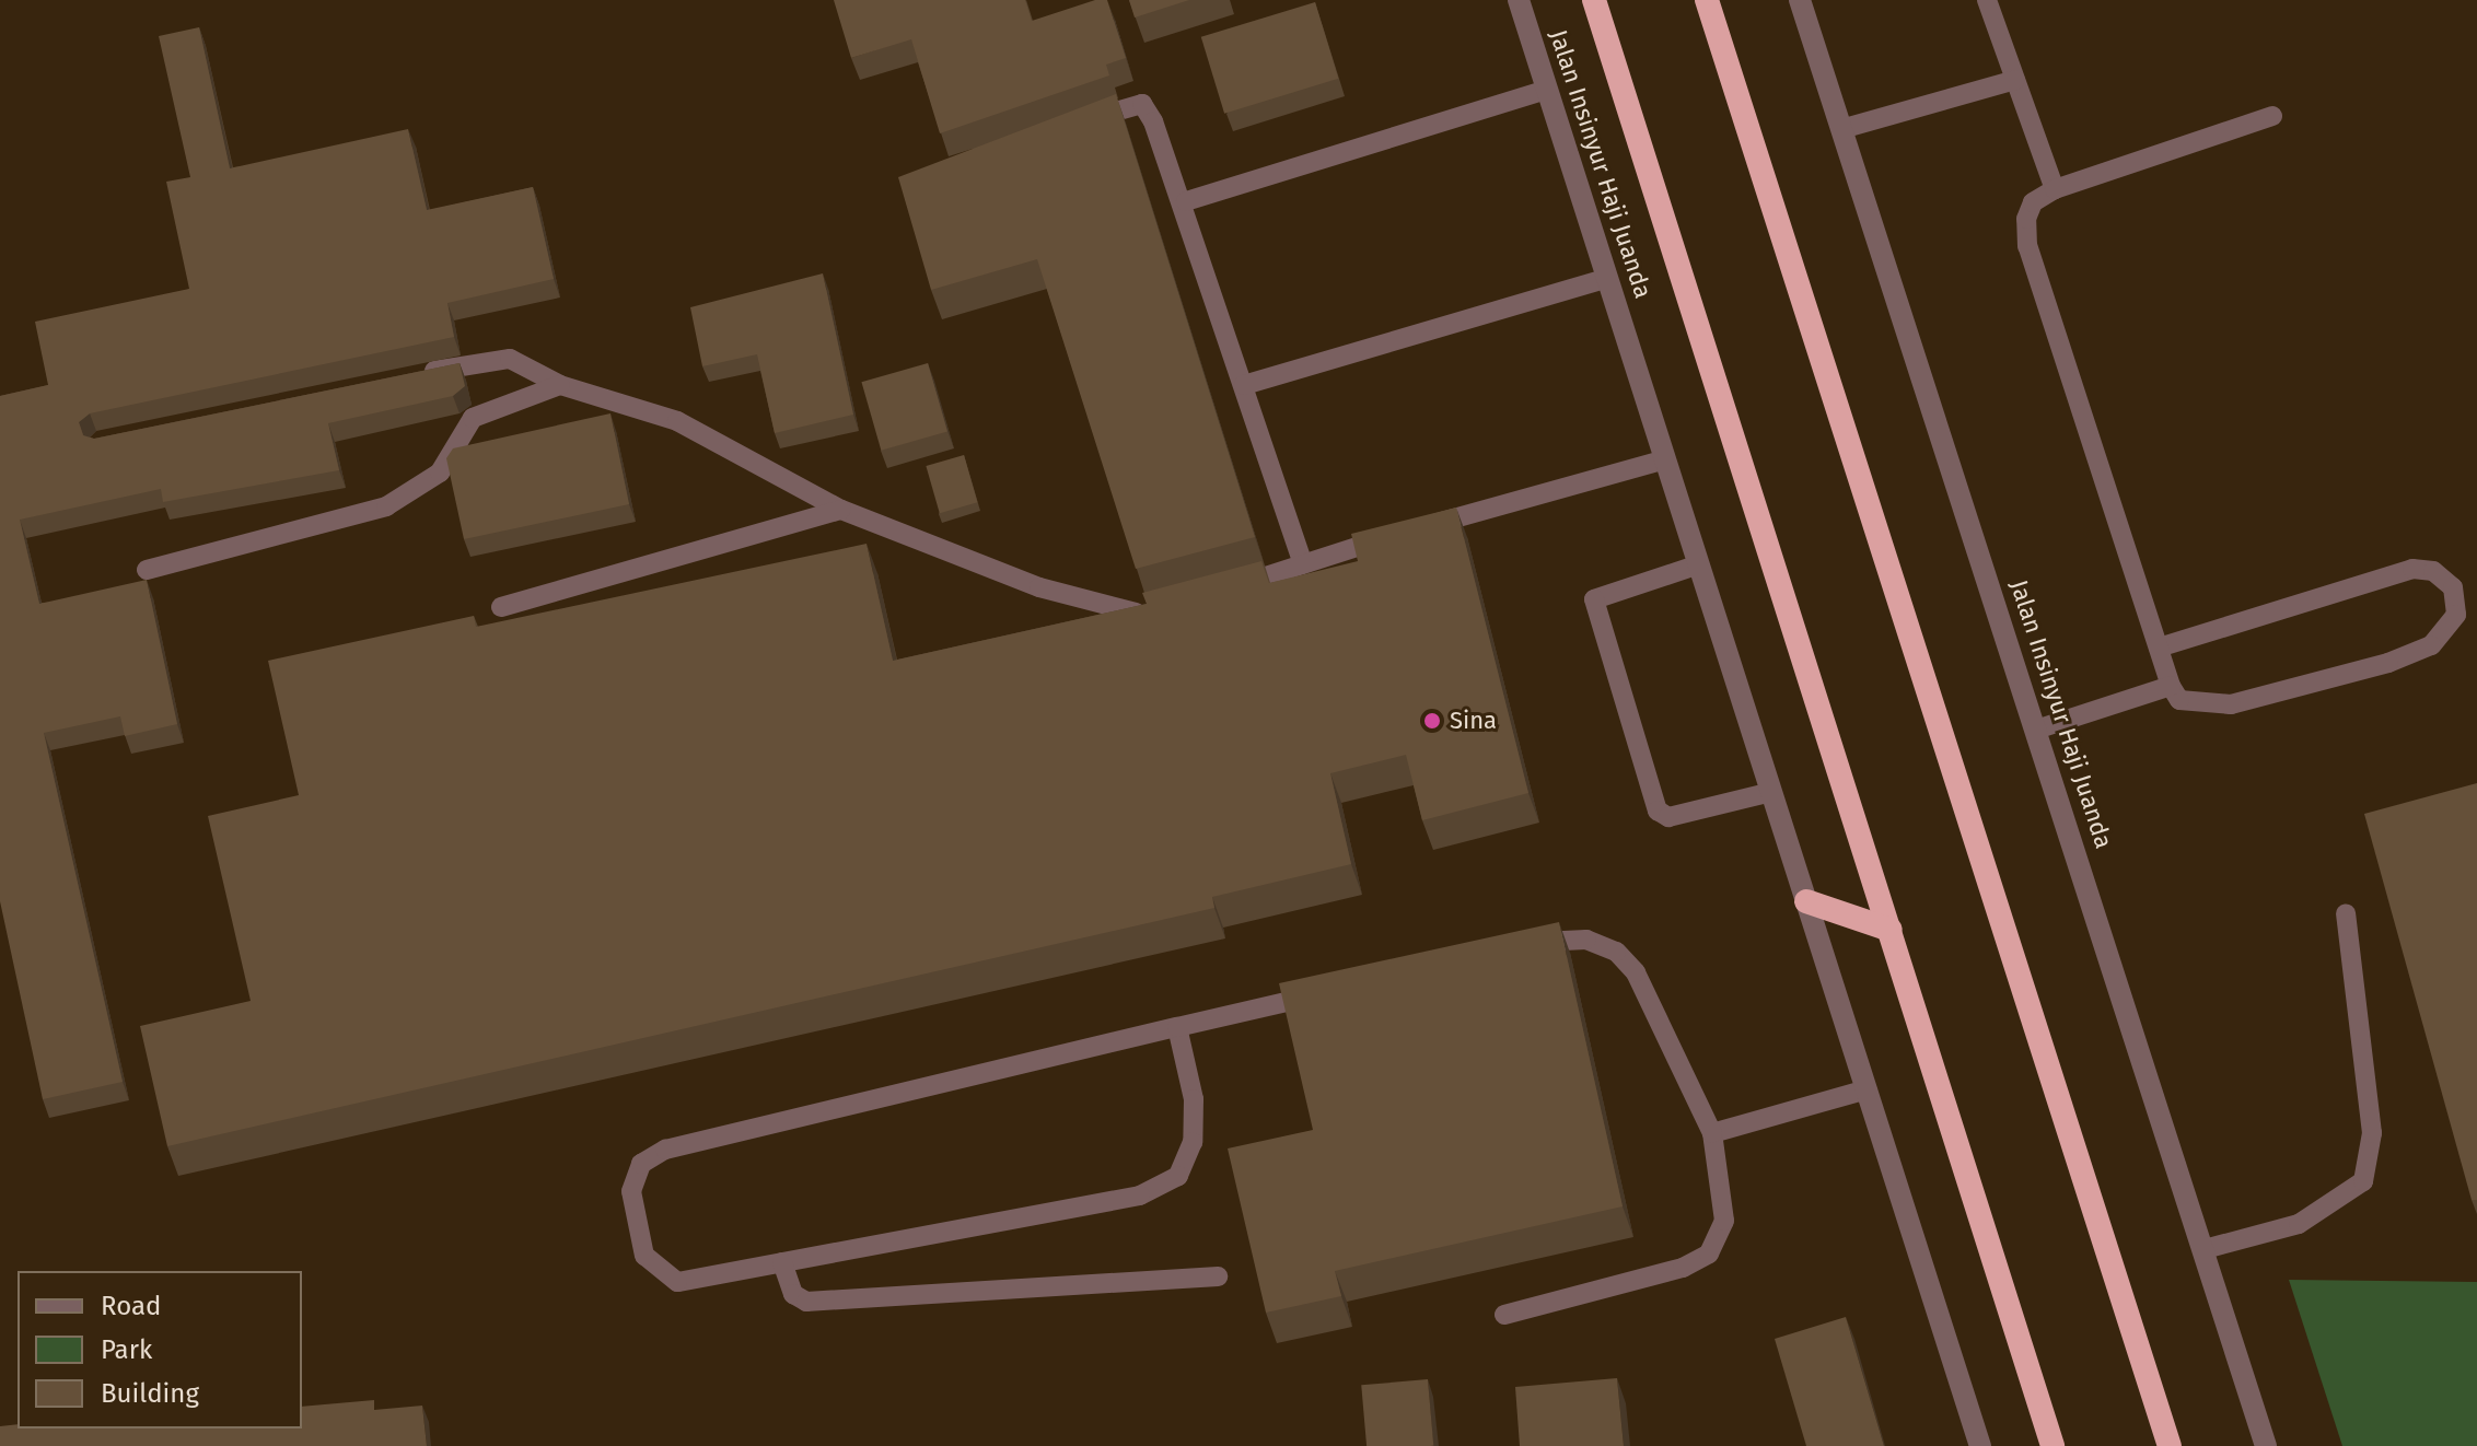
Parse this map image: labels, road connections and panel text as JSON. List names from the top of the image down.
{
  "streets": {
    "highway": ["Jalan Insinyur Haji Juanda"]
  },
  "places": ["Sina"],
  "legend": ["Road", "Park", "Building"]
}
